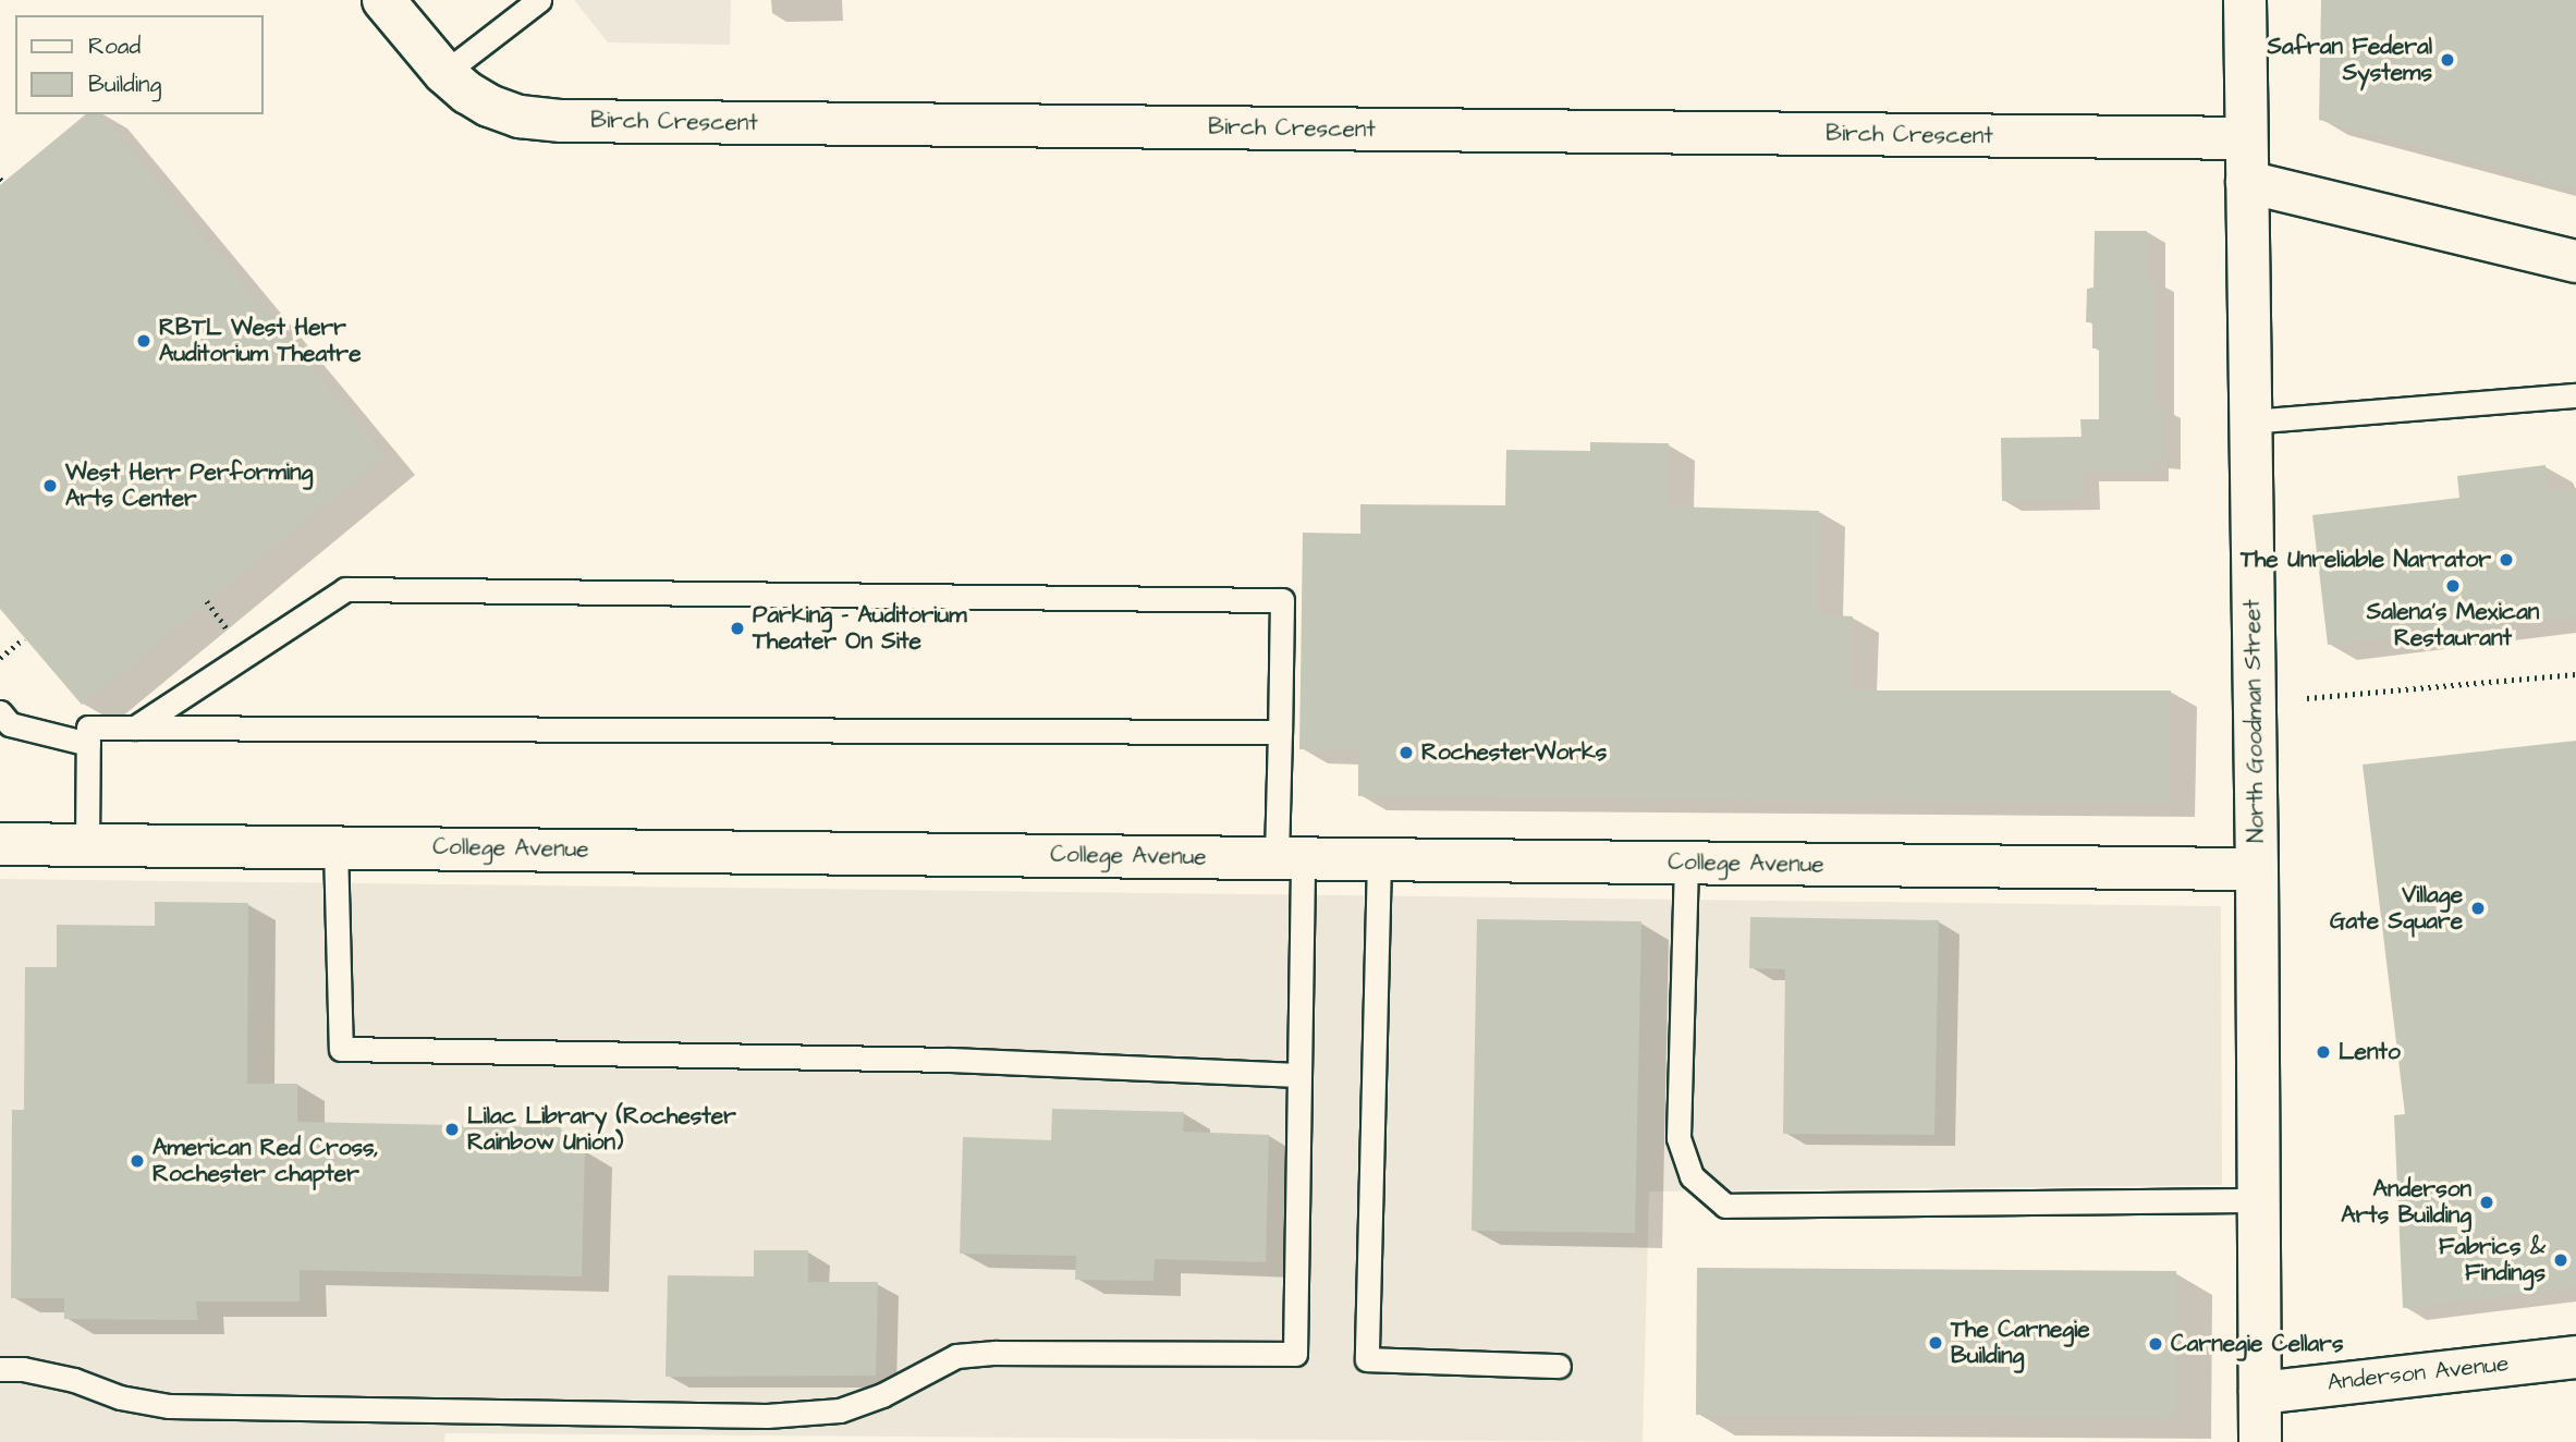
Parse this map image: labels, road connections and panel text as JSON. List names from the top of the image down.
{
  "streets": {
    "street": [
      "Birch Crescent",
      "North Goodman Street",
      "College Avenue",
      "Anderson Avenue"
    ]
  },
  "crossings": [
    ["Birch Crescent", "North Goodman Street"],
    ["North Goodman Street", "College Avenue"],
    ["North Goodman Street", "Anderson Avenue"]
  ],
  "places": [
    "Safran Federal Systems",
    "RBTL West Herr Auditorium Theatre",
    "West Herr Performing Arts Center",
    "The Unreliable Narrator",
    "Salena's Mexican Restaurant",
    "Parking - Auditorium Theater On Site",
    "RochesterWorks",
    "Village Gate Square",
    "Lento",
    "Lilac Library (Rochester Rainbow Union)",
    "American Red Cross, Rochester chapter",
    "Anderson Arts Building",
    "Fabrics & Findings",
    "The Carnegie Building",
    "Carnegie Cellars"
  ],
  "legend": ["Road", "Building"]
}
